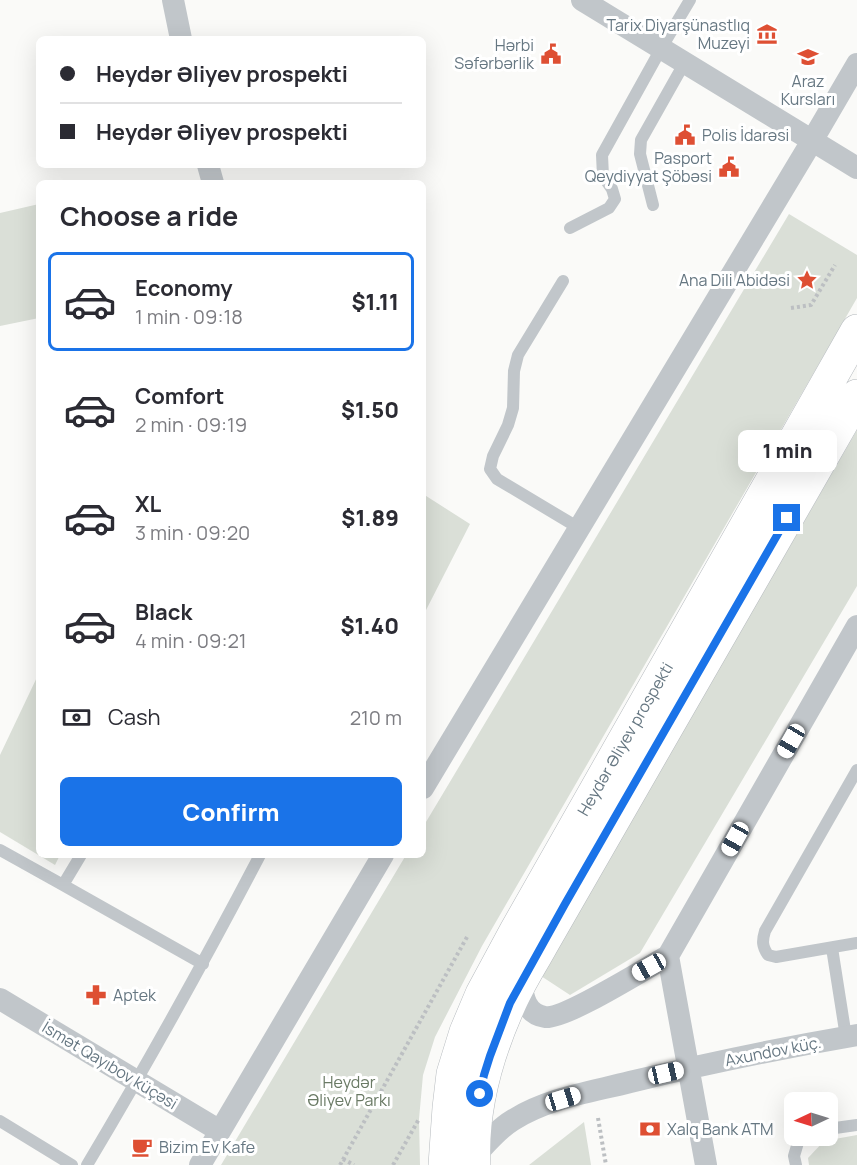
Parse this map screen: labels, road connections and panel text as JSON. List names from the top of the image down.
{
  "streets": {
    "main road": ["Heydər Əliyev prospekti"],
    "street": ["Axundov küç.", "İsmət Qayıbov küçəsi"]
  },
  "crossings": [
    ["Heydər Əliyev prospekti", "Axundov küç."]
  ],
  "parks": ["Heydər Əliyev Parkı"],
  "places": {
    "museum": ["Tarix Diyarşünastlıq Muzeyi"],
    "public building": ["Hərbi Səfərbərlik", "Polis İdarəsi", "Pasport Qeydiyyat Şöbəsi"],
    "school or university": ["Araz Kursları"],
    "place": ["Ana Dili Abidəsi"],
    "pharmacy": ["Aptek"],
    "bank": ["Xalq Bank ATM"],
    "cafe": ["Bizim Ev Kafe"]
  },
  "north": "left",
  "page": {
    "banner": ["Heydər Əliyev prospekti", "Heydər Əliyev prospekti"],
    "heading": "Choose a ride",
    "list": [
      {
        "name": "Economy",
        "note": "1 min · 09:18",
        "value": "$1.11"
      },
      {
        "name": "Comfort",
        "note": "2 min · 09:19",
        "value": "$1.50"
      },
      {
        "name": "XL",
        "note": "3 min · 09:20",
        "value": "$1.89"
      },
      {
        "name": "Black",
        "note": "4 min · 09:21",
        "value": "$1.40"
      }
    ],
    "bubble": "1 min",
    "pay": ["Cash", "210 m"],
    "buttons": "Confirm"
  }
}
